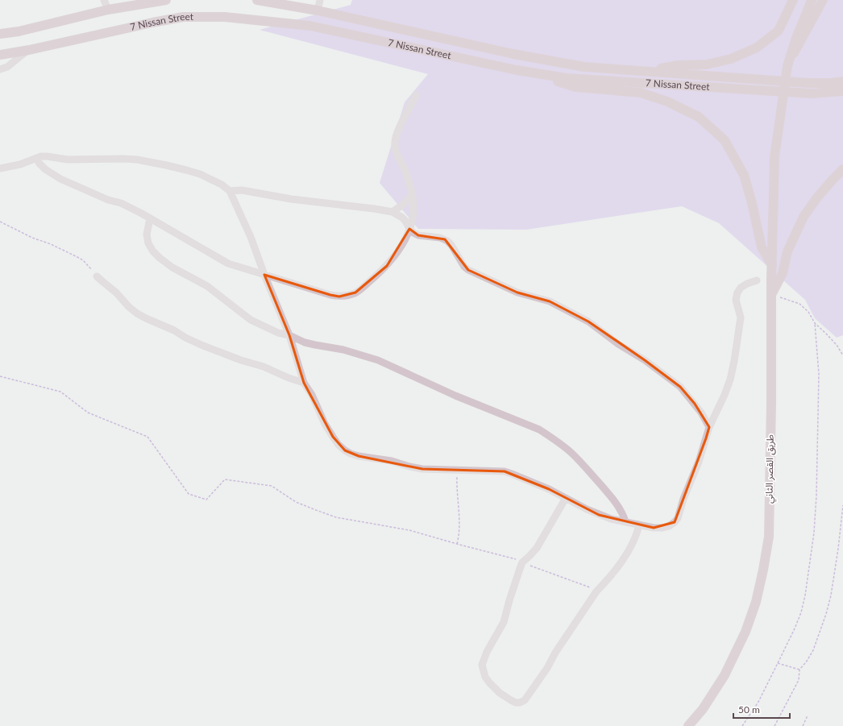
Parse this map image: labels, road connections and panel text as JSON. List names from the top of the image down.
{
  "streets": {
    "main road": ["7 Nissan Street", "طريق القصر الثاني"]
  },
  "scale_bar": "50 m"
}
